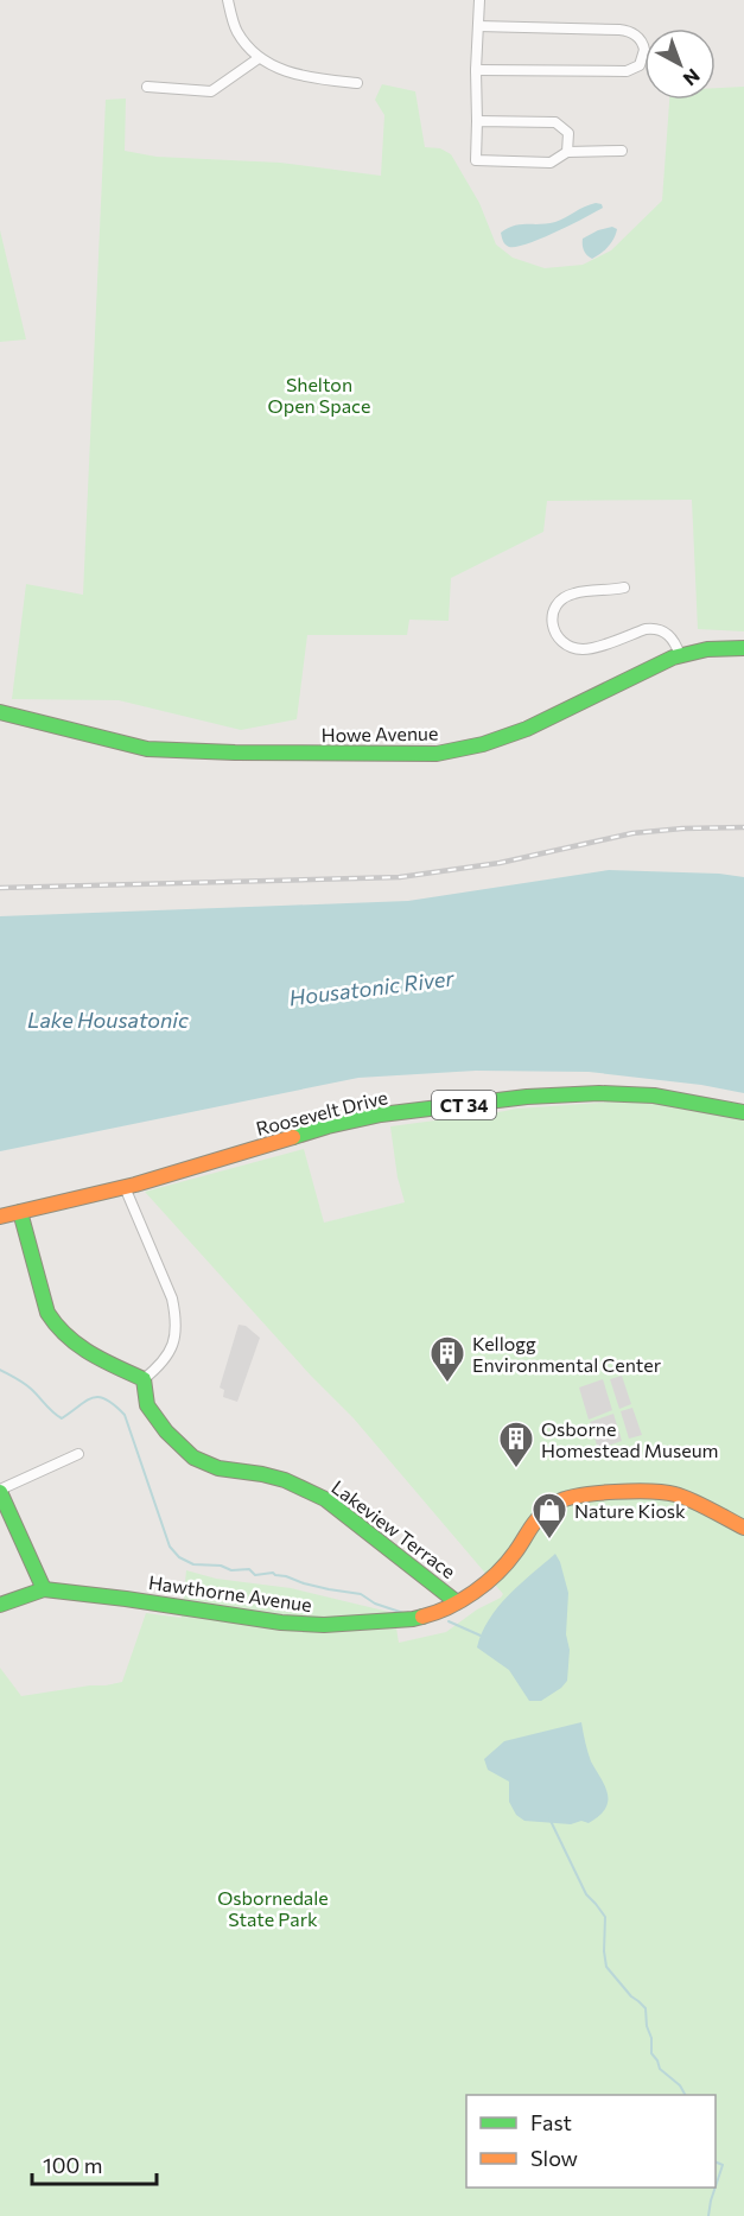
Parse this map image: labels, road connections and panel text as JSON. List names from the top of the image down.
{
  "streets": {
    "street": [
      "Howe Avenue",
      "CT 34",
      "Roosevelt Drive",
      "Lakeview Terrace",
      "Hawthorne Avenue"
    ]
  },
  "crossings": [
    ["Lakeview Terrace", "Hawthorne Avenue"]
  ],
  "water": ["Housatonic River", "Lake Housatonic"],
  "parks": ["Shelton Open Space", "Osbornedale State Park"],
  "places": {
    "building": ["Kellogg Environmental Center", "Osborne Homestead Museum"],
    "shop": ["Nature Kiosk"]
  },
  "legend": ["Fast", "Slow"],
  "scale_bar": "100 m",
  "north": "bottom right"
}
